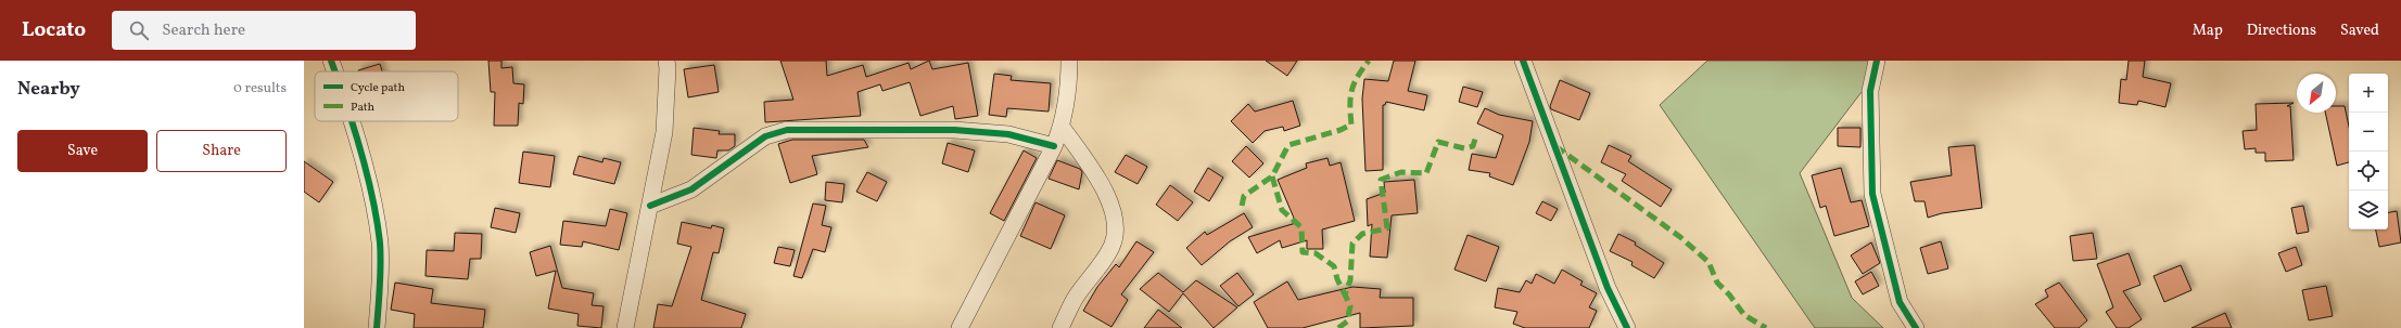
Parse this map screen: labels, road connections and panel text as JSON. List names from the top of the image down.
{
  "legend": ["Cycle path", "Path"],
  "north": "bottom left",
  "page": {
    "header": "Locato",
    "search": "Search here",
    "nav": ["Map", "Directions", "Saved"],
    "heading": ["Nearby", "0 results"],
    "map_buttons": ["+", "−"],
    "buttons": ["Save", "Share"]
  }
}
